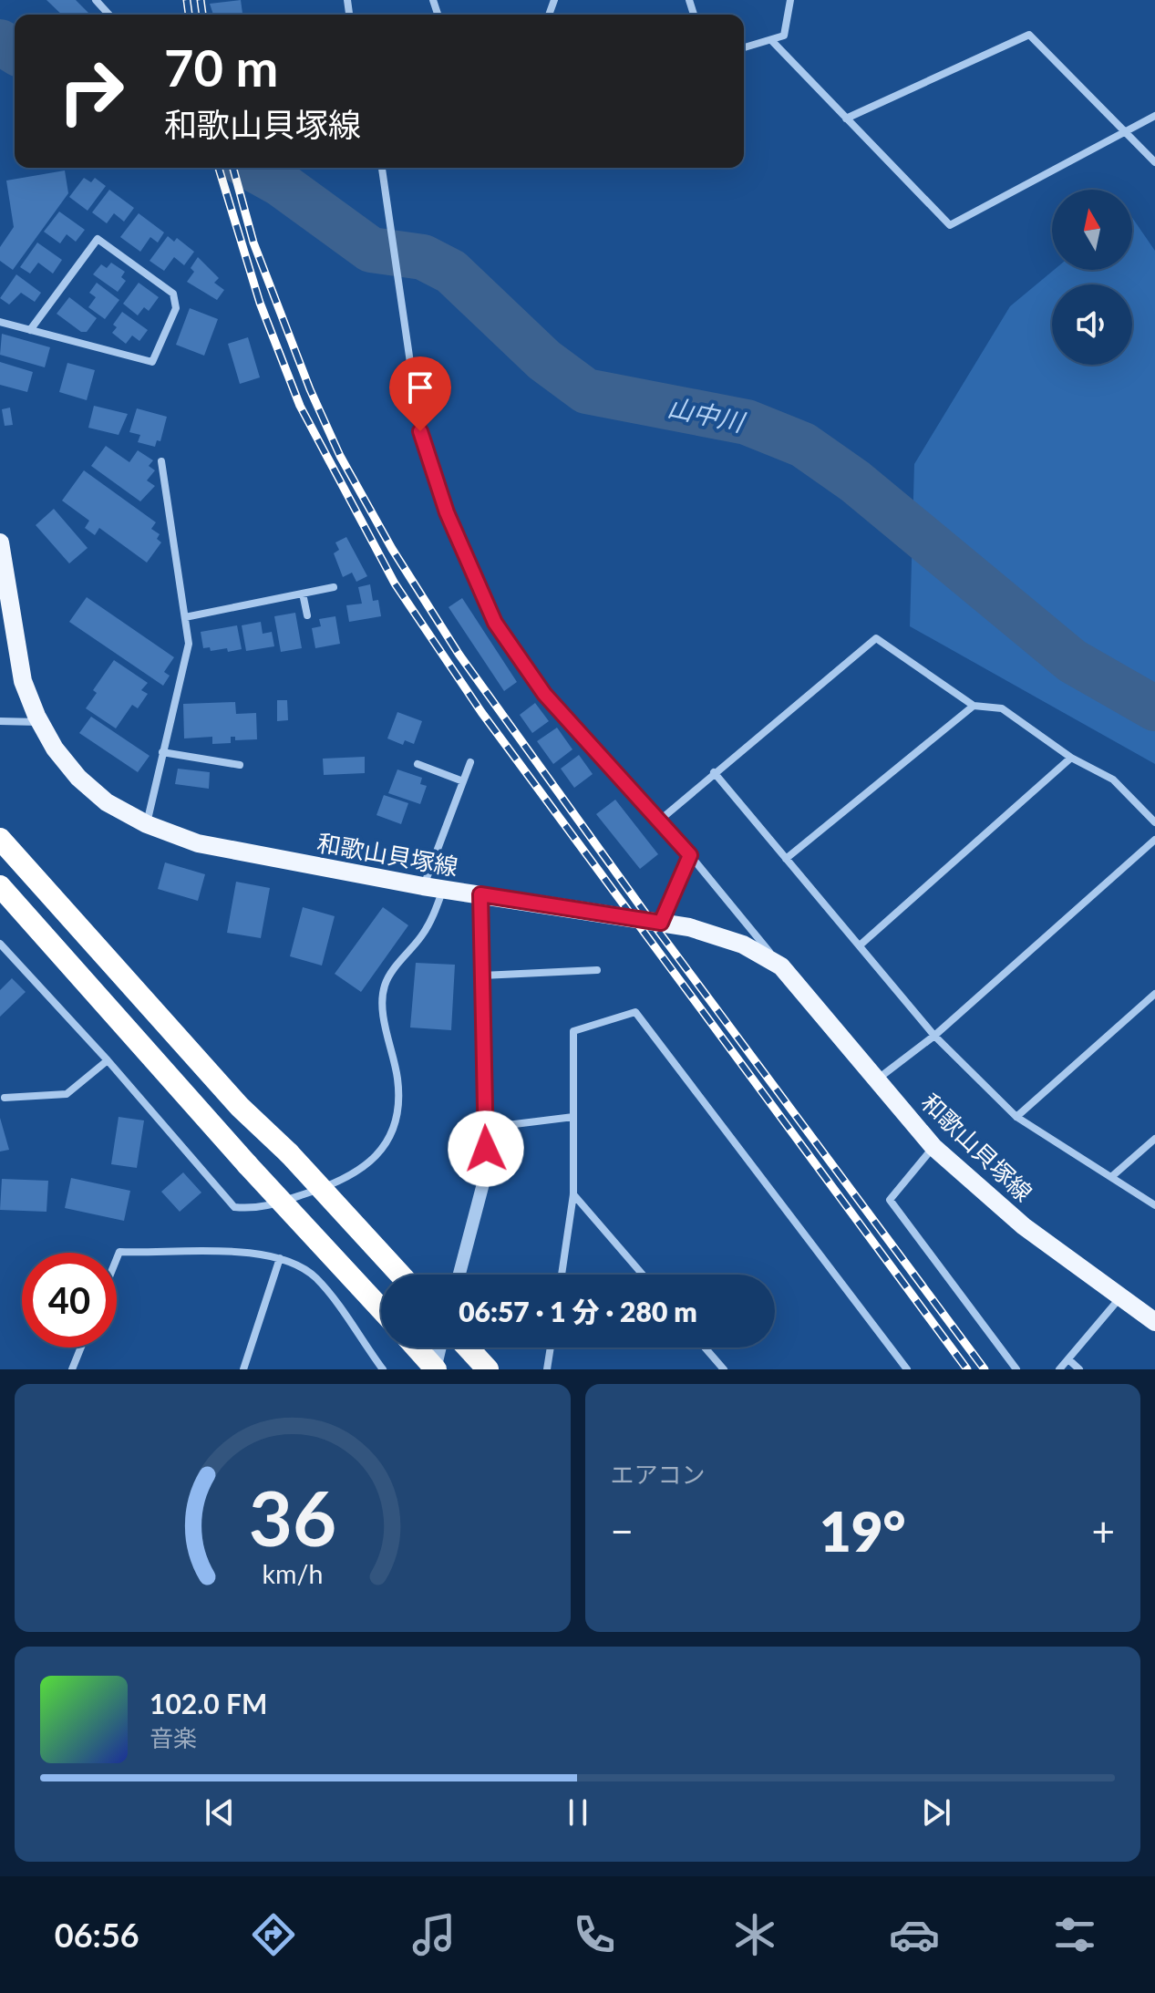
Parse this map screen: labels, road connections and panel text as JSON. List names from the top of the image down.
{
  "streets": {
    "main road": ["和歌山貝塚線"]
  },
  "water": ["山中川"],
  "north": "top",
  "page": {
    "turn": ["70 m", "和歌山貝塚線"],
    "limit": "40",
    "trip": "06:57 · 1 分 · 280 m",
    "tile": "エアコン",
    "heat": ["−", "19°", "+"],
    "song": ["102.0 FM", "音楽"],
    "tabs": "06:56",
    "gauge": ["36", "km/h"]
  }
}
